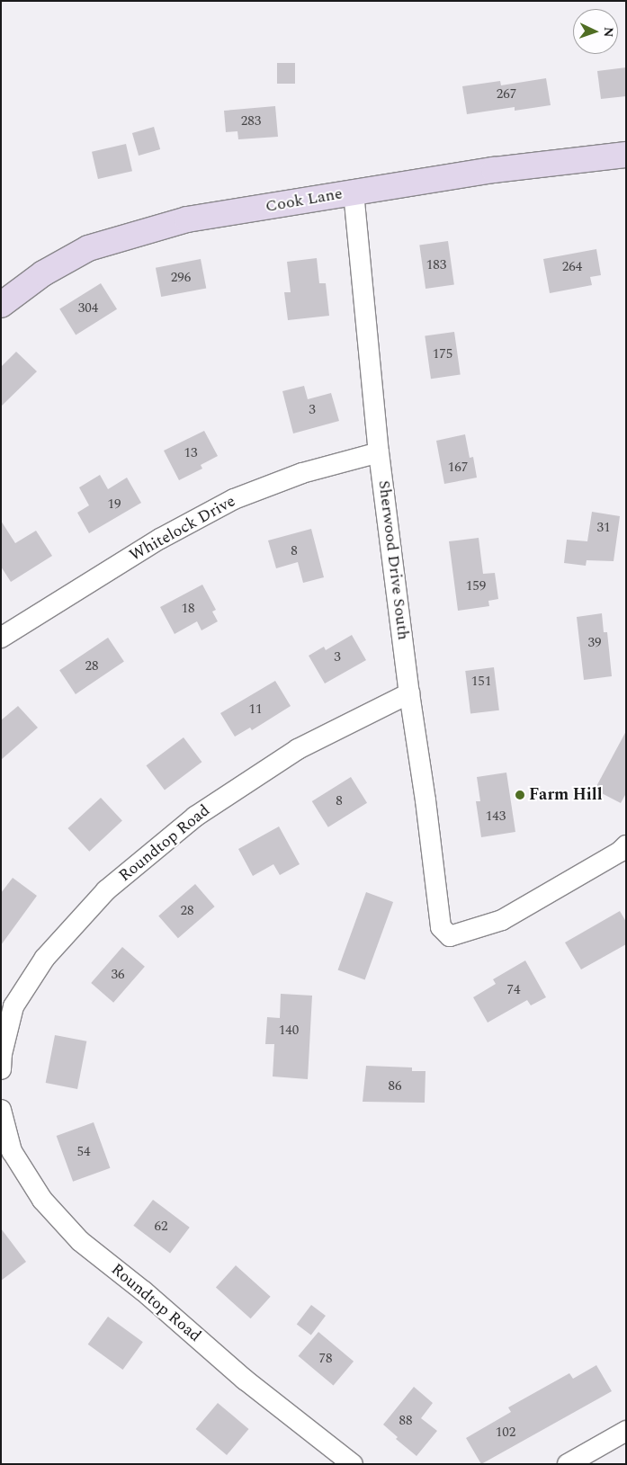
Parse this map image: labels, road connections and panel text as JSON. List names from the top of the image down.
{
  "streets": {
    "street": [
      "Cook Lane",
      "Whitelock Drive",
      "Sherwood Drive South",
      "Roundtop Road"
    ]
  },
  "crossings": [
    ["Cook Lane", "Sherwood Drive South"],
    ["Whitelock Drive", "Sherwood Drive South"],
    ["Sherwood Drive South", "Roundtop Road"]
  ],
  "places": ["Farm Hill"],
  "house_numbers": [
    "267",
    "283",
    "183",
    "264",
    "296",
    "304",
    "175",
    "3",
    "13",
    "167",
    "19",
    "31",
    "8",
    "159",
    "18",
    "39",
    "3",
    "28",
    "151",
    "11",
    "8",
    "143",
    "28",
    "36",
    "74",
    "140",
    "86",
    "54",
    "62",
    "78",
    "88",
    "102"
  ],
  "north": "right"
}
